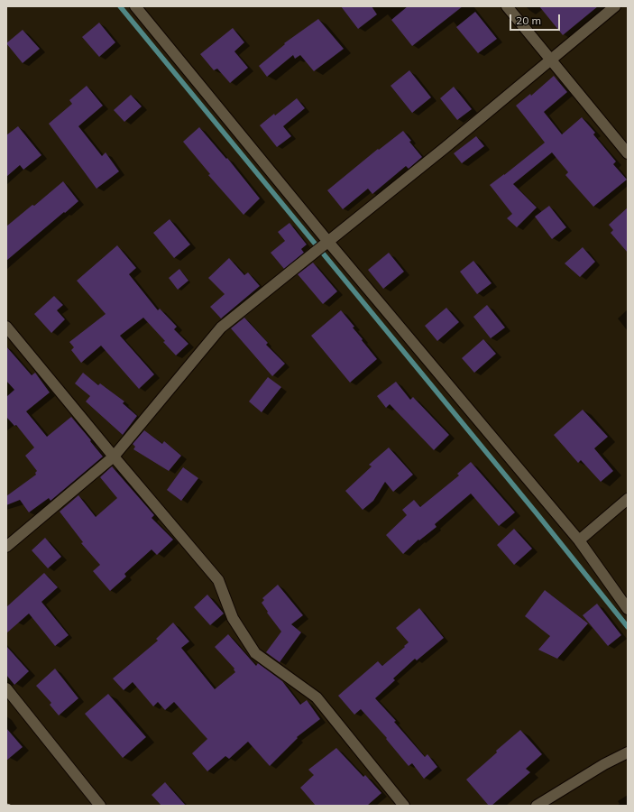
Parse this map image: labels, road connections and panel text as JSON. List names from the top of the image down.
{
  "scale_bar": "20 m"
}
